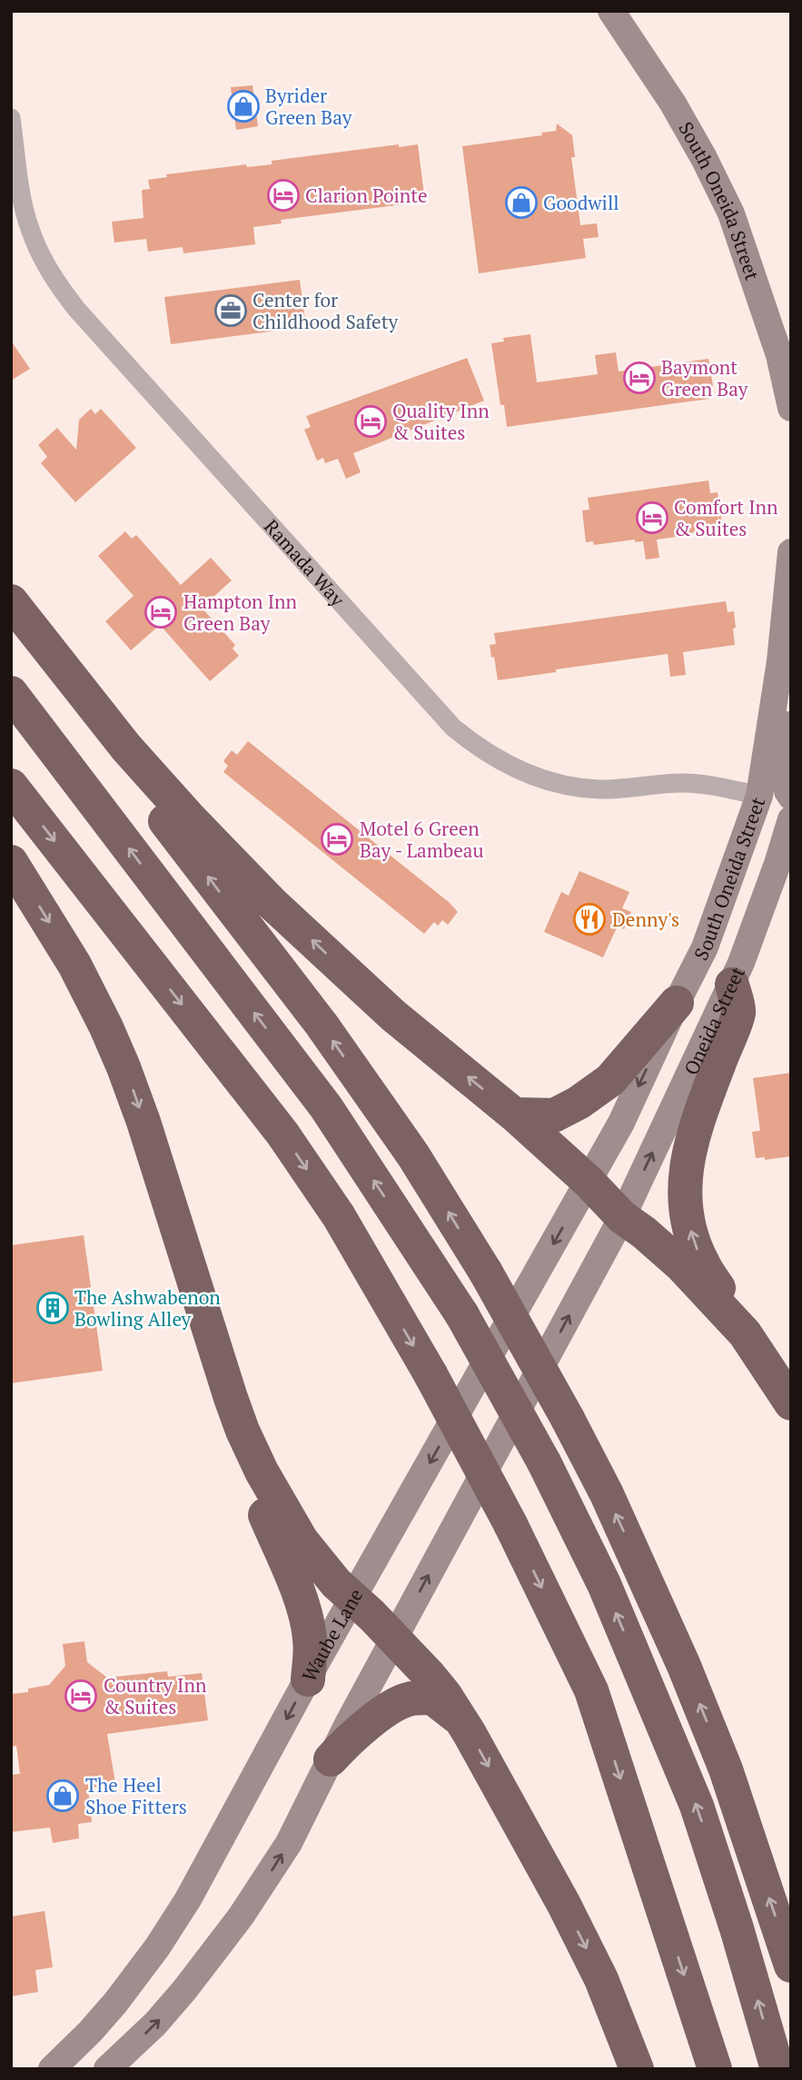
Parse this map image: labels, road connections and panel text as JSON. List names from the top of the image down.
{
  "streets": {
    "main road": ["South Oneida Street", "Oneida Street", "Waube Lane"],
    "street": ["Ramada Way"]
  },
  "crossings": [
    ["South Oneida Street", "Ramada Way"],
    ["South Oneida Street", "Waube Lane"]
  ],
  "one_way": ["Oneida Street"],
  "places": {
    "shop": ["Byrider Green Bay", "Goodwill", "The Heel Shoe Fitters"],
    "hotel": [
      "Clarion Pointe",
      "Baymont Green Bay",
      "Quality Inn & Suites",
      "Comfort Inn & Suites",
      "Hampton Inn Green Bay",
      "Motel 6 Green Bay - Lambeau",
      "Country Inn & Suites"
    ],
    "office": ["Center for Childhood Safety"],
    "restaurant": ["Denny's"],
    "building": ["The Ashwabenon Bowling Alley"]
  }
}
